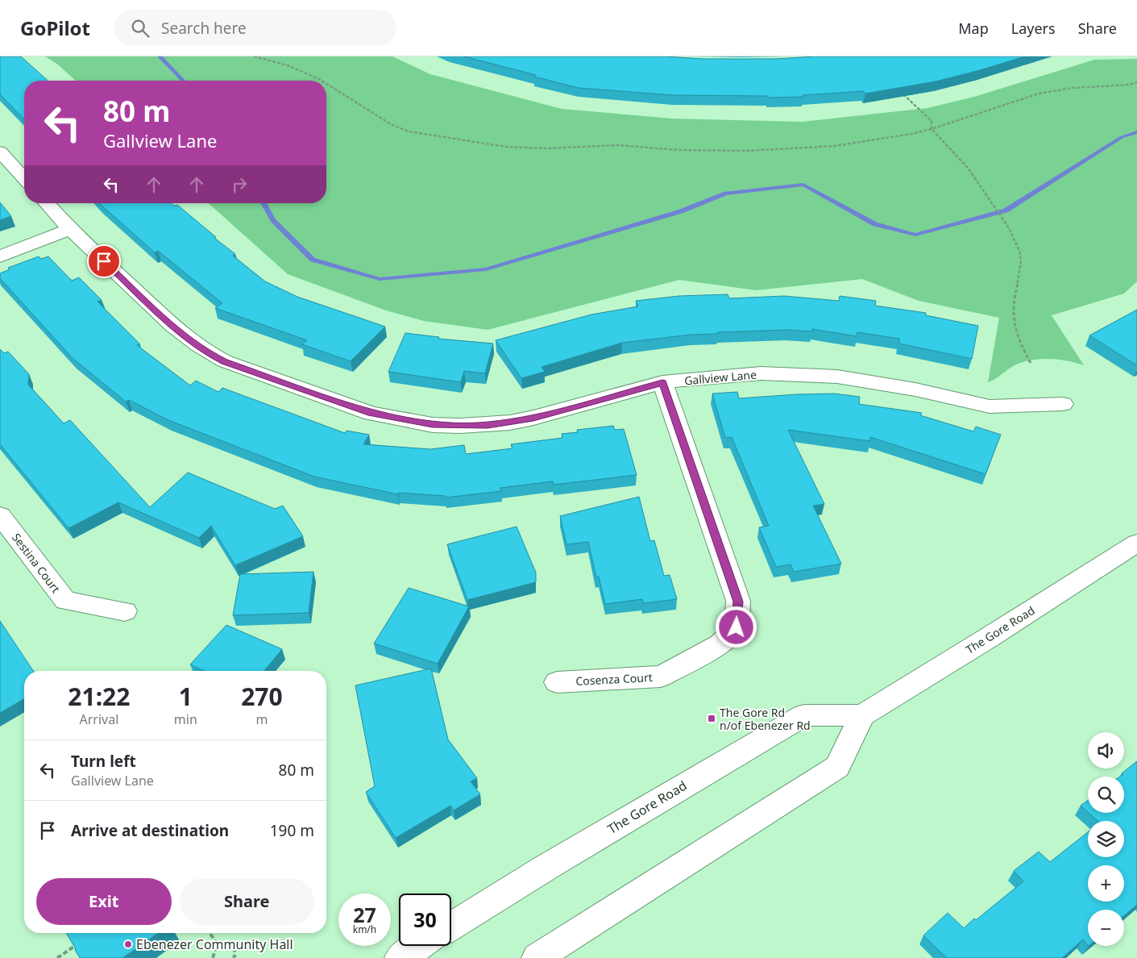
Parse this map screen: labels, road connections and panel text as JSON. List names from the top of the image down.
{
  "streets": {
    "street": [
      "Gallview Lane",
      "Sestina Court",
      "The Gore Road",
      "Cosenza Court"
    ]
  },
  "crossings": [
    ["Gallview Lane", "Cosenza Court"]
  ],
  "places": {
    "transit": ["The Gore Rd n/of Ebenezer Rd"],
    "other": ["Ebenezer Community Hall"]
  },
  "page": {
    "header": "GoPilot",
    "search": "Search here",
    "nav": ["Map", "Layers", "Share"],
    "turn": ["80 m", "Gallview Lane"],
    "eta": [
      "21:22",
      "Arrival",
      "1",
      "min",
      "270",
      "m"
    ],
    "map_buttons": ["+", "−"],
    "list": [
      {
        "name": "Turn left",
        "note": "Gallview Lane",
        "value": "80 m"
      },
      {
        "name": "Arrive at destination",
        "value": "190 m"
      }
    ],
    "buttons": ["Exit", "Share"],
    "speed": "27 km/h",
    "limit": "30"
  }
}
